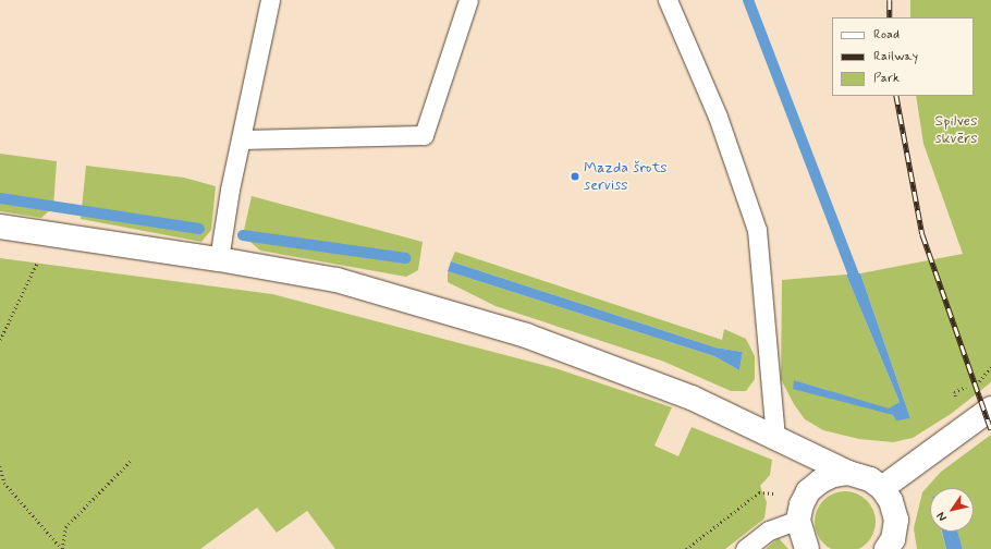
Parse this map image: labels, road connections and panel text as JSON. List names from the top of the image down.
{
  "parks": ["Spilves skvērs"],
  "places": ["Mazda šrots serviss"],
  "legend": ["Road", "Railway", "Park"],
  "north": "bottom left"
}
